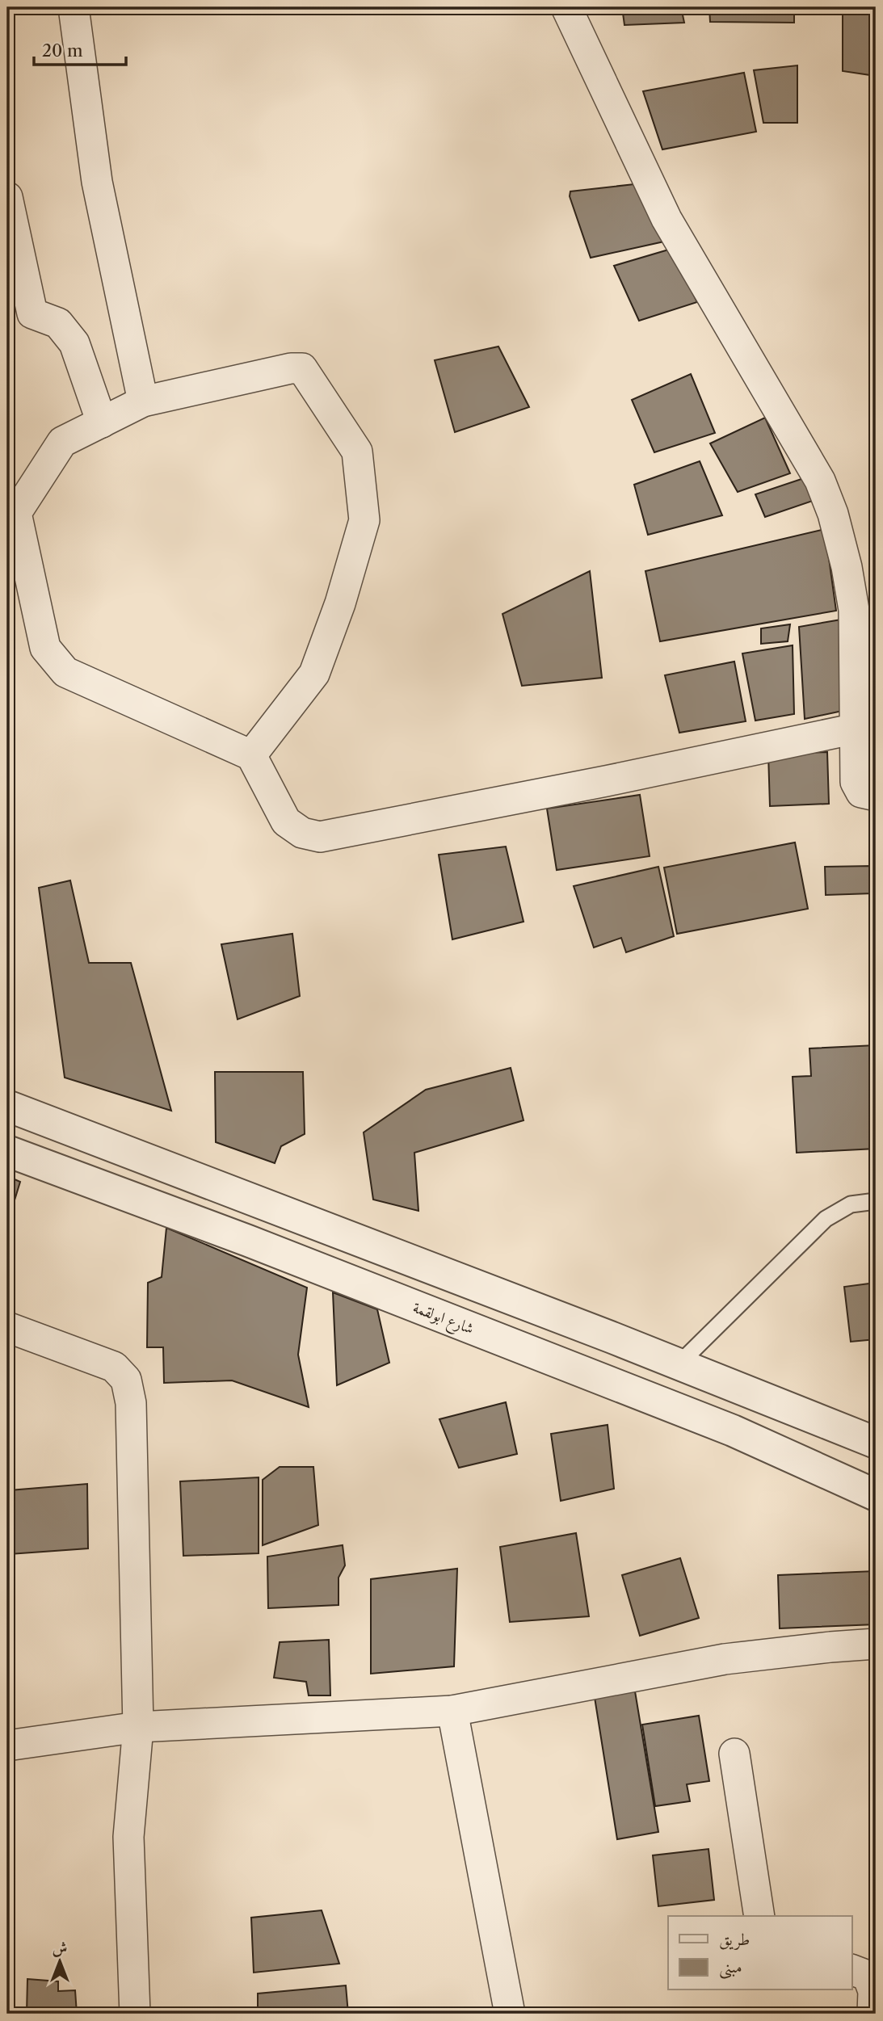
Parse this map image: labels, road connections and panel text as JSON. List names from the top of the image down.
{
  "streets": {
    "street": ["شارع ابولقمة"]
  },
  "legend": ["طريق", "مبنى"],
  "scale_bar": "20 m",
  "north": "top"
}
